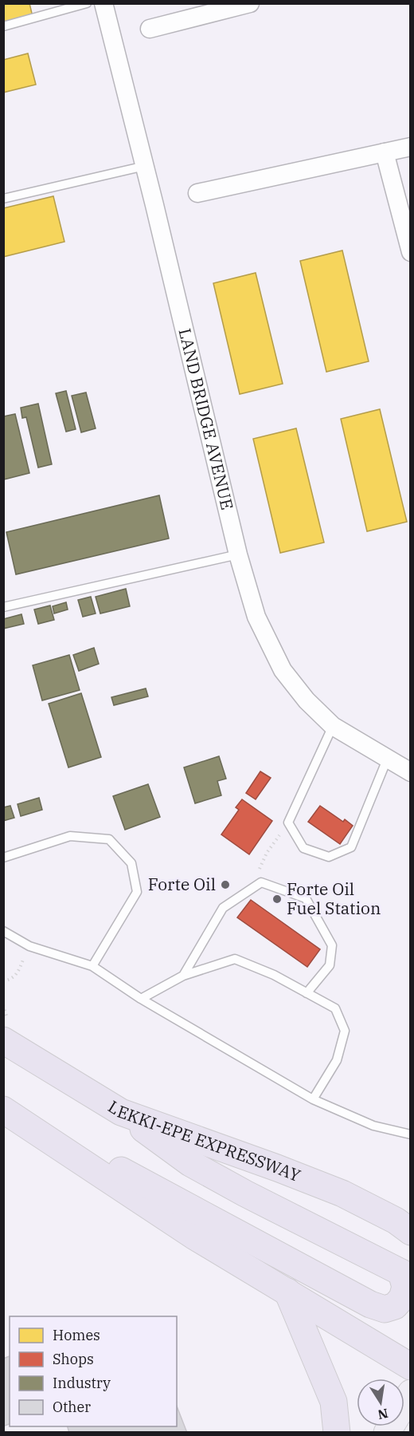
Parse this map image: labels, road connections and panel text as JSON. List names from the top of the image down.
{
  "streets": {
    "highway": ["LEKKI-EPE EXPRESSWAY"],
    "street": ["LAND BRIDGE AVENUE"]
  },
  "places": ["Forte Oil", "Forte Oil Fuel Station"],
  "legend": [
    "Homes",
    "Shops",
    "Industry",
    "Other"
  ],
  "north": "bottom"
}
